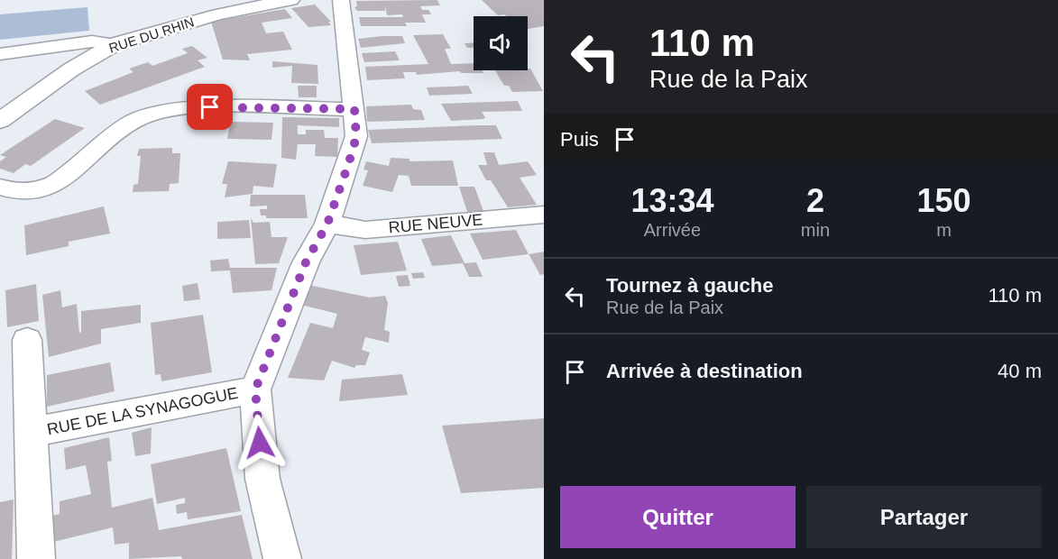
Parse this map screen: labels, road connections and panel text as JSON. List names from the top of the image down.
{
  "streets": {
    "street": ["RUE DU RHIN", "RUE NEUVE", "RUE DE LA SYNAGOGUE"]
  },
  "page": {
    "turn": ["110 m", "Rue de la Paix"],
    "then": "Puis",
    "eta": [
      "13:34",
      "Arrivée",
      "2",
      "min",
      "150",
      "m"
    ],
    "list": [
      {
        "name": "Tournez à gauche",
        "note": "Rue de la Paix",
        "value": "110 m"
      },
      {
        "name": "Arrivée à destination",
        "value": "40 m"
      }
    ],
    "buttons": ["Quitter", "Partager"]
  }
}
